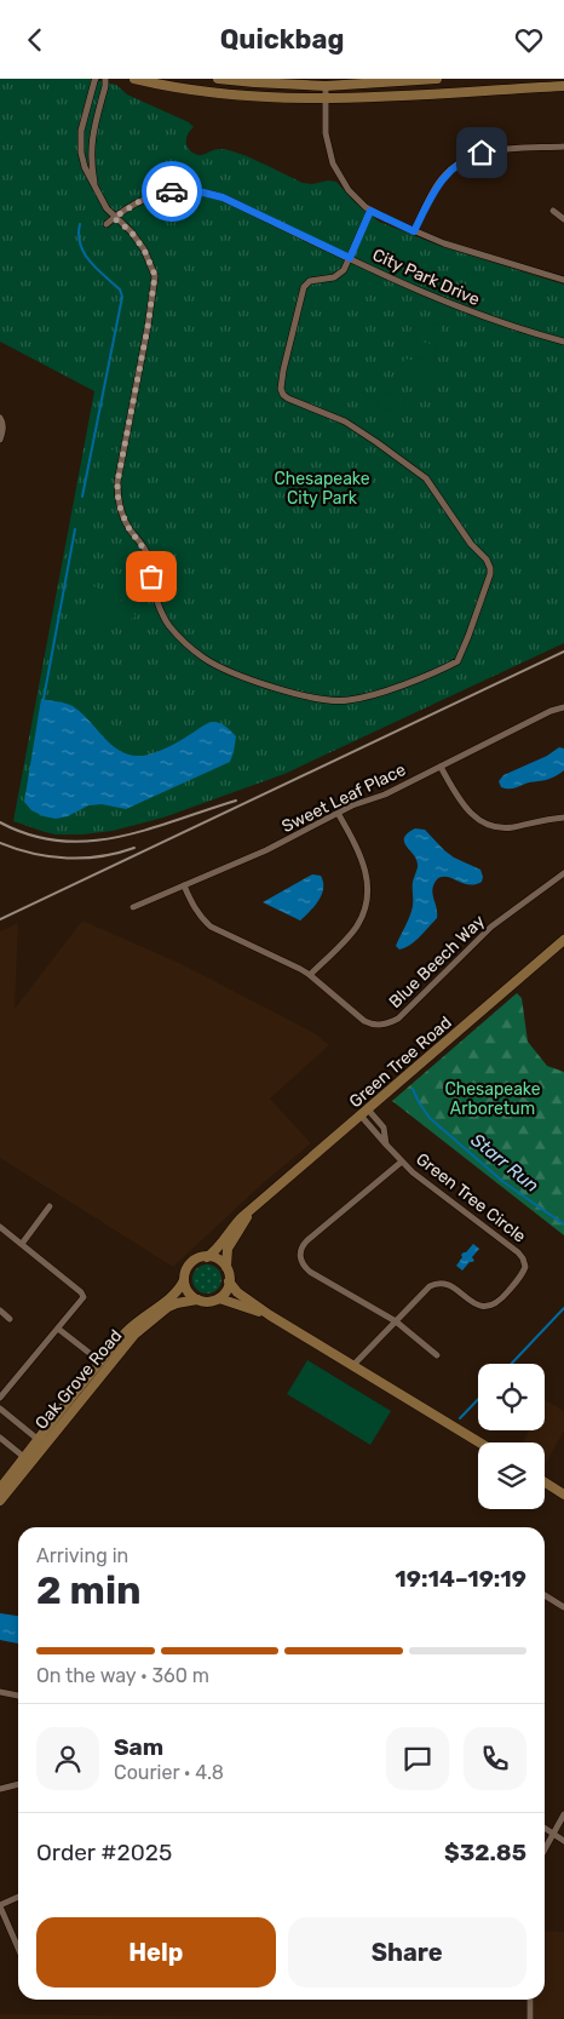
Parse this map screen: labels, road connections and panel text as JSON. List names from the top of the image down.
{
  "streets": {
    "street": [
      "City Park Drive",
      "Sweet Leaf Place",
      "Blue Beech Way",
      "Green Tree Road",
      "Green Tree Circle",
      "Oak Grove Road"
    ]
  },
  "crossings": [
    ["Sweet Leaf Place", "Blue Beech Way"],
    ["Green Tree Road", "Green Tree Circle"],
    ["Green Tree Road", "Oak Grove Road"]
  ],
  "water": ["Starr Run"],
  "parks": ["Chesapeake City Park", "Chesapeake Arboretum"],
  "page": {
    "header": "Quickbag",
    "heading": ["2 min", "Arriving in", "19:14–19:19"],
    "panel": [
      "Sam",
      "Courier · 4.8",
      "Order #2025",
      "$32.85"
    ],
    "bar": "On the way · 360 m",
    "buttons": ["Help", "Share"]
  }
}
